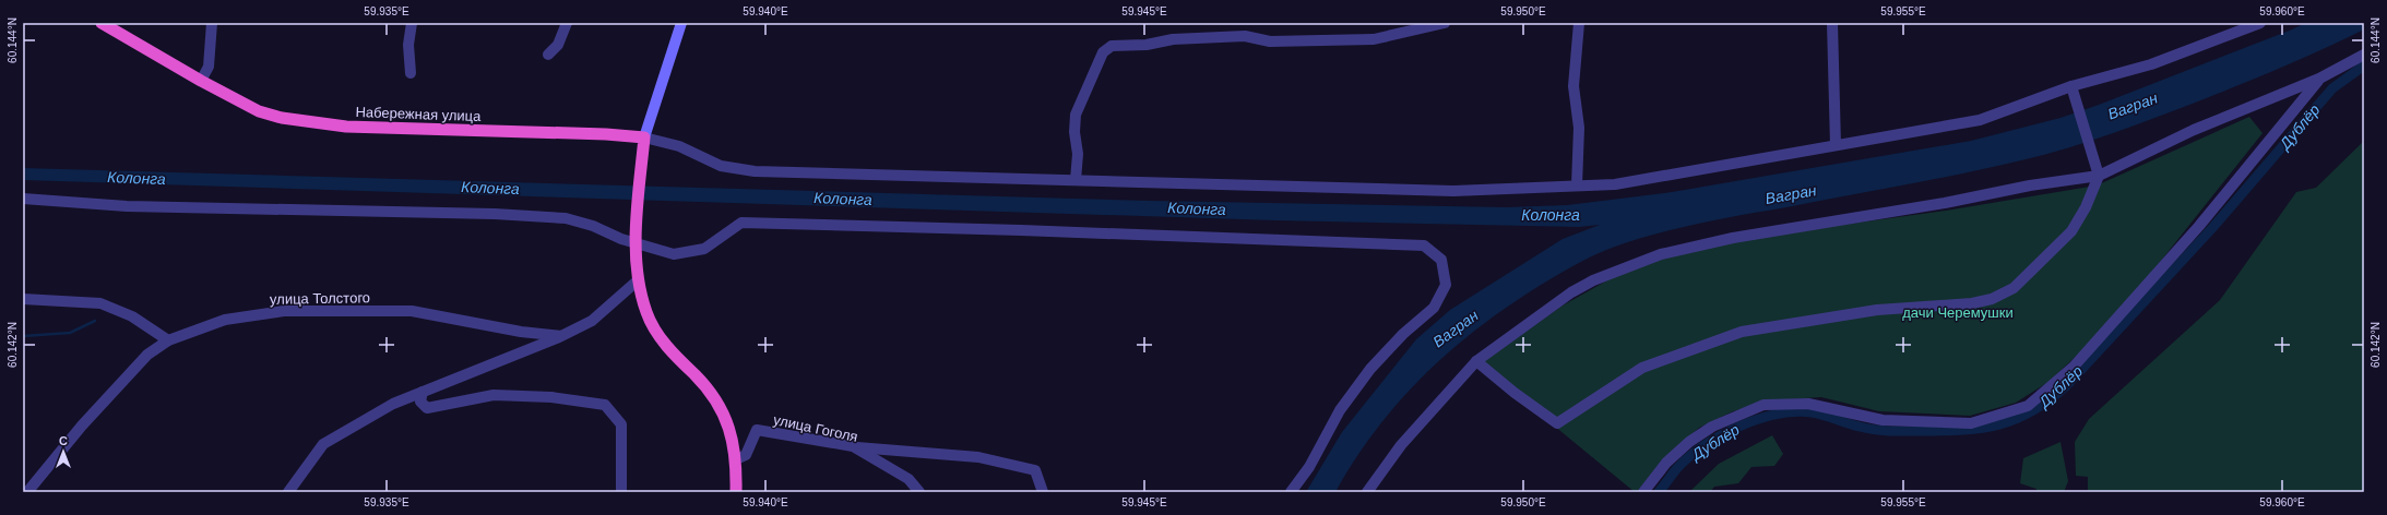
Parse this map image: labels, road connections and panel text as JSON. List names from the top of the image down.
{
  "streets": {
    "highway": ["Набережная улица"],
    "street": ["улица Толстого", "улица Гоголя"]
  },
  "water": ["Вагран", "Дублёр", "Колонга"],
  "parks": ["дачи Черемушки"],
  "north": "top",
  "coordinates": [
    "59.935°E",
    "59.940°E",
    "59.945°E",
    "59.950°E",
    "59.955°E",
    "59.960°E",
    "60.144°N",
    "60.142°N"
  ]
}
